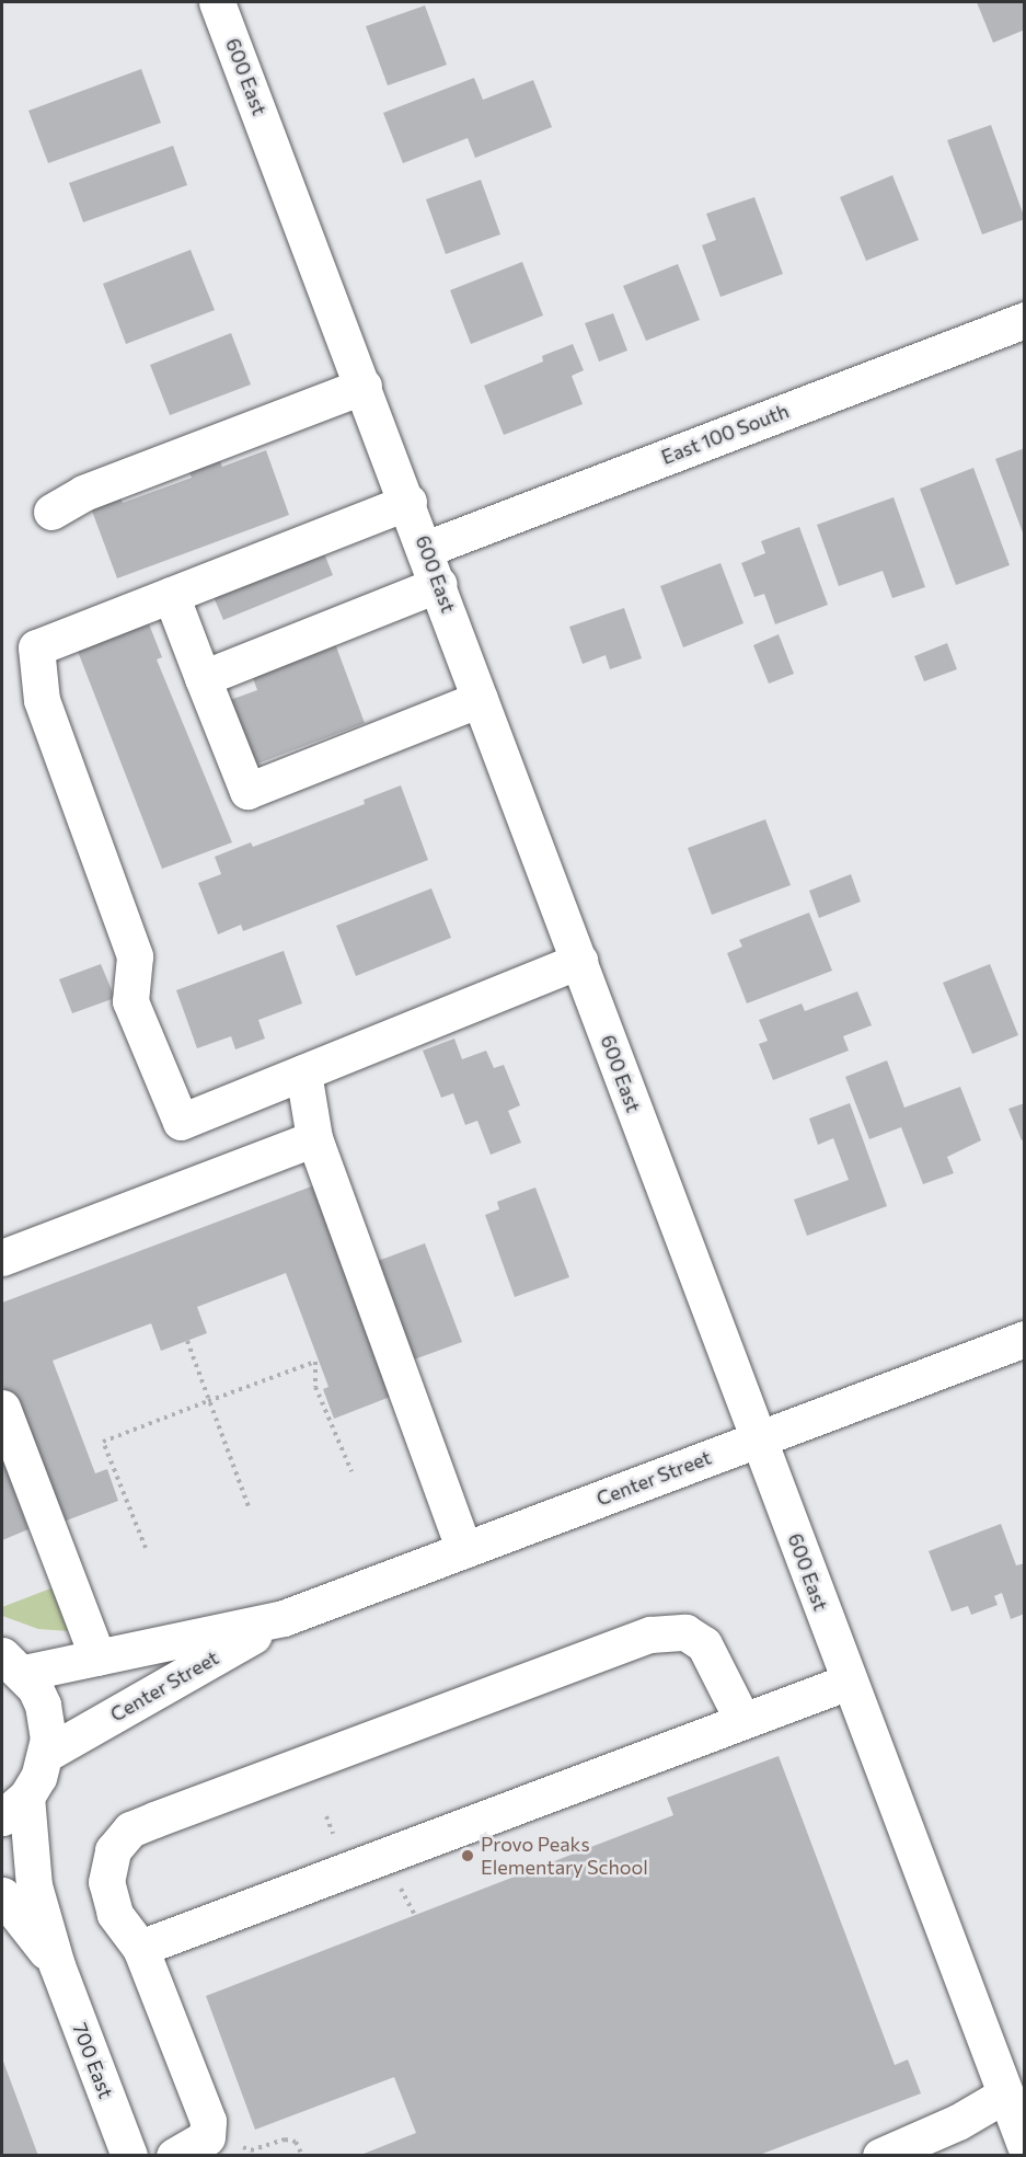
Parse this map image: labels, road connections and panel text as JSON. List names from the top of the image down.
{
  "streets": {
    "street": [
      "600 East",
      "East 100 South",
      "Center Street",
      "700 East"
    ]
  },
  "crossings": [
    ["600 East", "East 100 South"],
    ["600 East", "Center Street"]
  ],
  "places": ["Provo Peaks Elementary School"]
}
